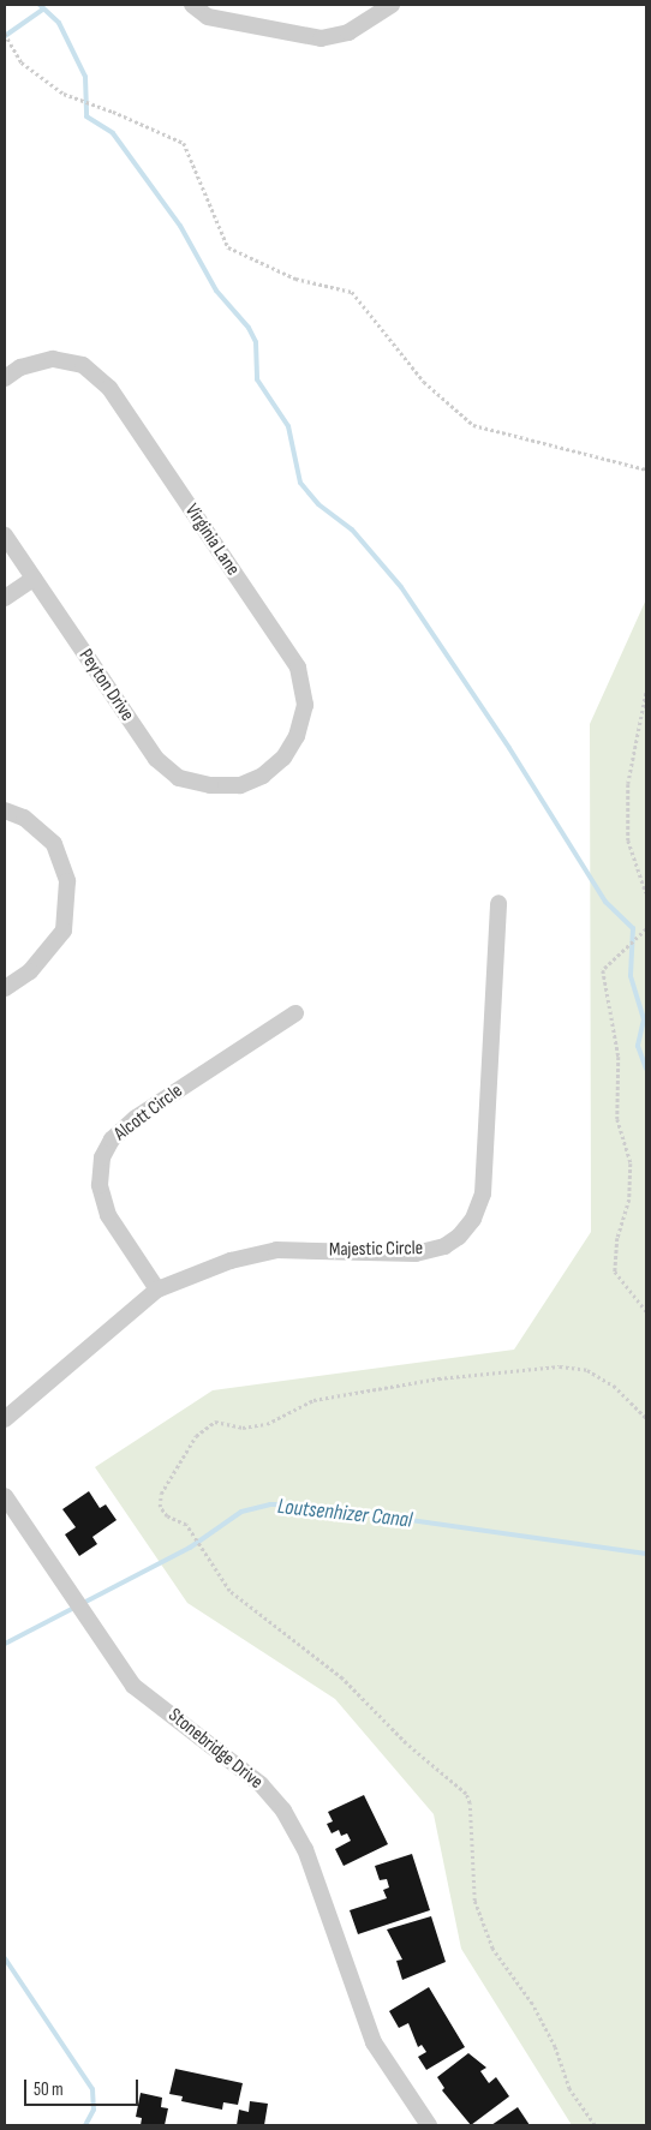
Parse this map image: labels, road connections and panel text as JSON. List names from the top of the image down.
{
  "streets": {
    "street": [
      "Virginia Lane",
      "Peyton Drive",
      "Alcott Circle",
      "Majestic Circle",
      "Stonebridge Drive"
    ]
  },
  "crossings": [
    ["Virginia Lane", "Peyton Drive"],
    ["Alcott Circle", "Majestic Circle"]
  ],
  "water": ["Loutsenhizer Canal"],
  "scale_bar": "50 m"
}
